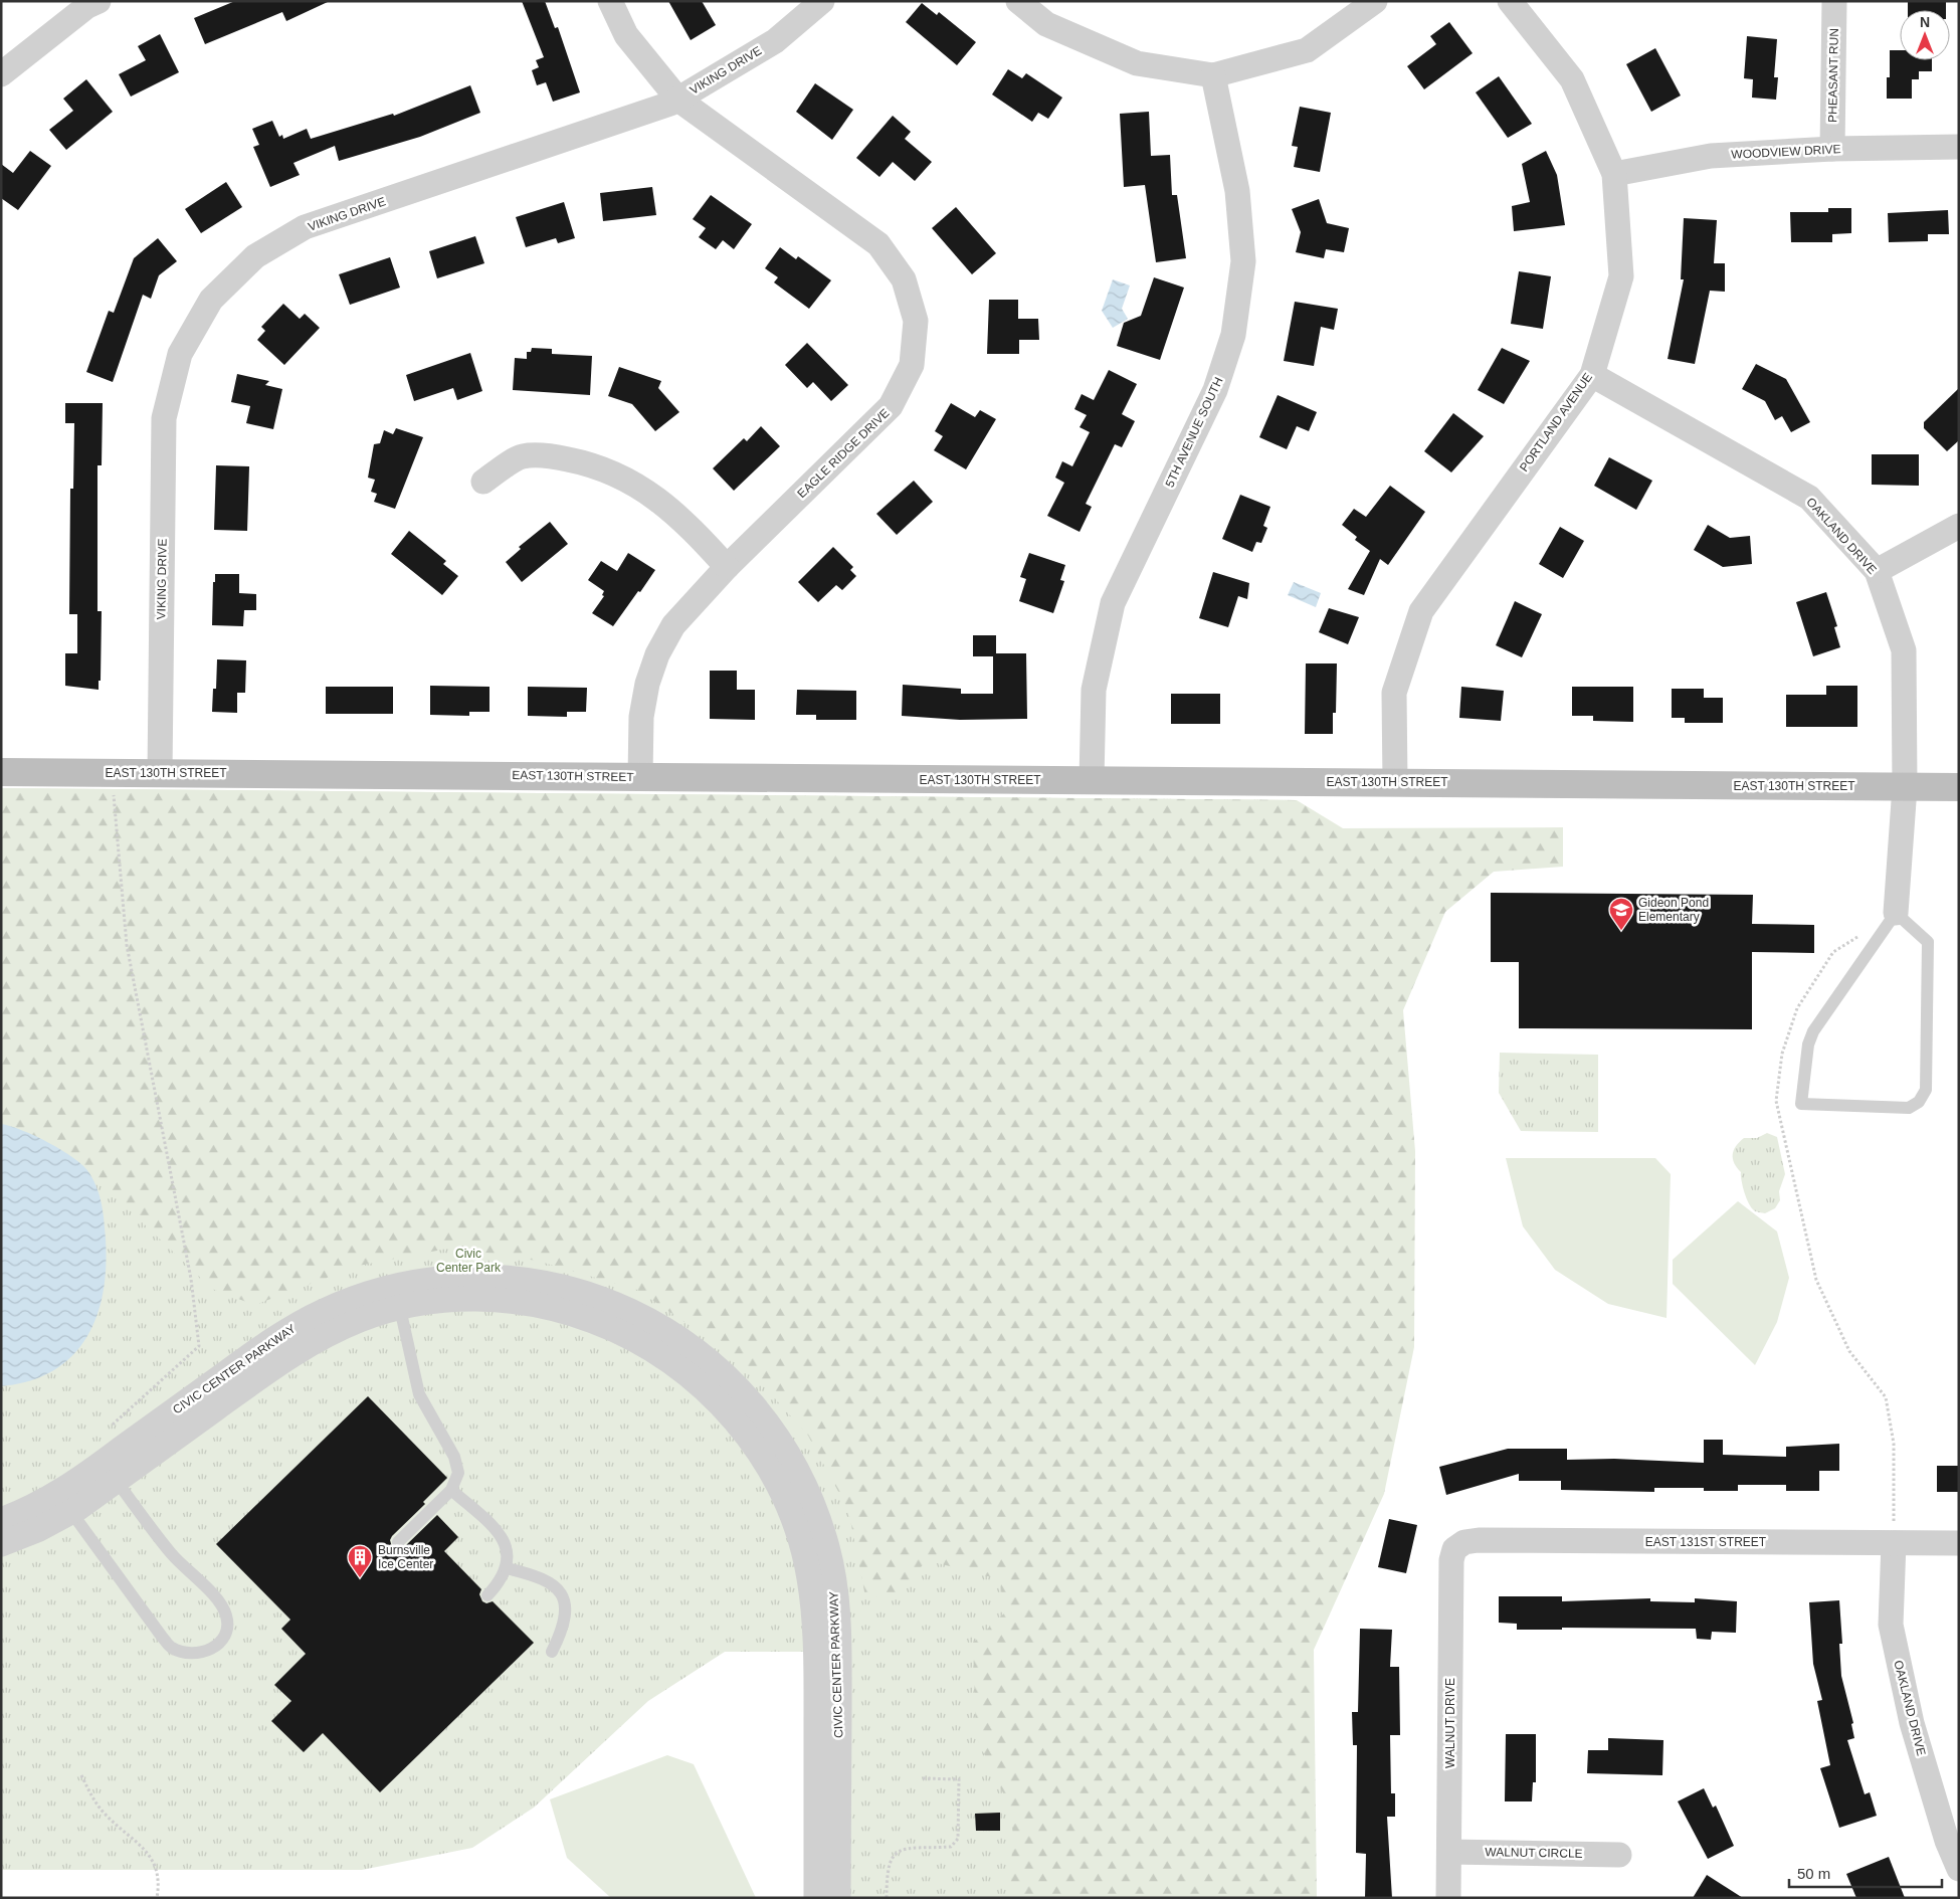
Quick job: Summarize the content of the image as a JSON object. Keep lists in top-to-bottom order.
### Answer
{
  "streets": {
    "street": [
      "VIKING DRIVE",
      "PHEASANT RUN",
      "WOODVIEW DRIVE",
      "PORTLAND AVENUE",
      "5TH AVENUE SOUTH",
      "EAGLE RIDGE DRIVE",
      "OAKLAND DRIVE",
      "EAST 130TH STREET",
      "CIVIC CENTER PARKWAY",
      "EAST 131ST STREET",
      "WALNUT DRIVE",
      "WALNUT CIRCLE"
    ]
  },
  "crossings": [
    ["VIKING DRIVE", "EAGLE RIDGE DRIVE"],
    ["VIKING DRIVE", "EAST 130TH STREET"],
    ["PHEASANT RUN", "WOODVIEW DRIVE"],
    ["WOODVIEW DRIVE", "PORTLAND AVENUE"],
    ["PORTLAND AVENUE", "OAKLAND DRIVE"],
    ["PORTLAND AVENUE", "EAST 130TH STREET"],
    ["5TH AVENUE SOUTH", "EAST 130TH STREET"],
    ["EAGLE RIDGE DRIVE", "EAST 130TH STREET"],
    ["OAKLAND DRIVE", "EAST 130TH STREET"],
    ["OAKLAND DRIVE", "EAST 131ST STREET"],
    ["EAST 131ST STREET", "WALNUT DRIVE"],
    ["WALNUT DRIVE", "WALNUT CIRCLE"]
  ],
  "parks": ["Civic Center Park"],
  "places": {
    "school or university": ["Gideon Pond Elementary"],
    "building": ["Burnsville Ice Center"]
  },
  "scale_bar": "50 m",
  "north": "top"
}
